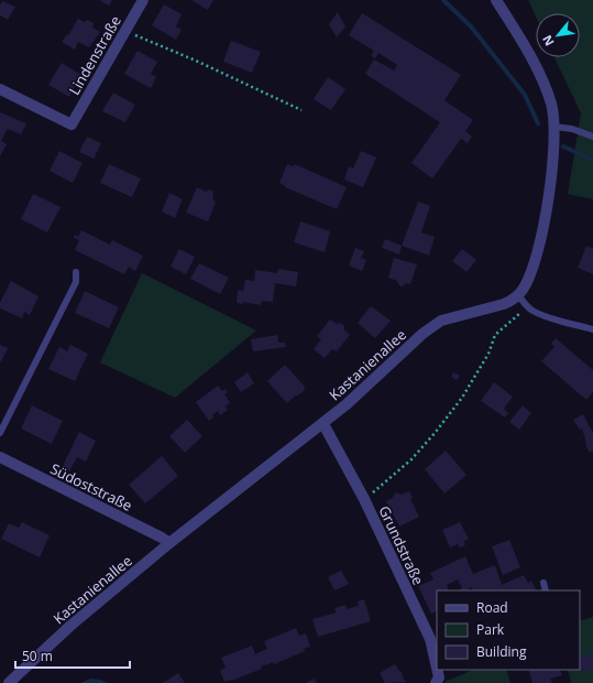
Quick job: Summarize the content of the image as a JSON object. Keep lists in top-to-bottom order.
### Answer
{
  "streets": {
    "street": [
      "Lindenstraße",
      "Kastanienallee",
      "Südoststraße",
      "Grundstraße"
    ]
  },
  "crossings": [
    ["Kastanienallee", "Südoststraße"],
    ["Kastanienallee", "Grundstraße"]
  ],
  "legend": ["Road", "Park", "Building"],
  "scale_bar": "50 m",
  "north": "bottom left"
}
